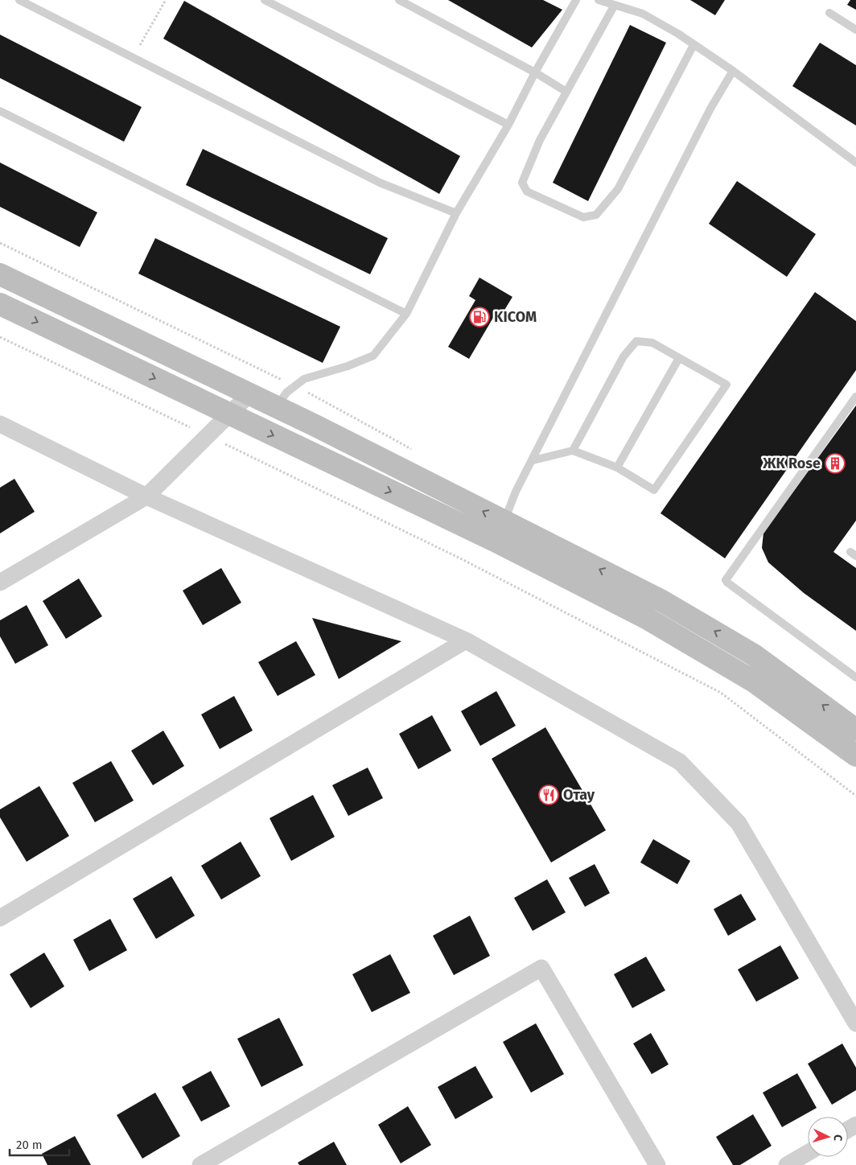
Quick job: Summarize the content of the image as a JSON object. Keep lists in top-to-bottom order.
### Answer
{
  "places": {
    "fuel station": ["KICOM"],
    "building": ["ЖК Rose"],
    "restaurant": ["Отау"]
  },
  "scale_bar": "20 m",
  "north": "right"
}
